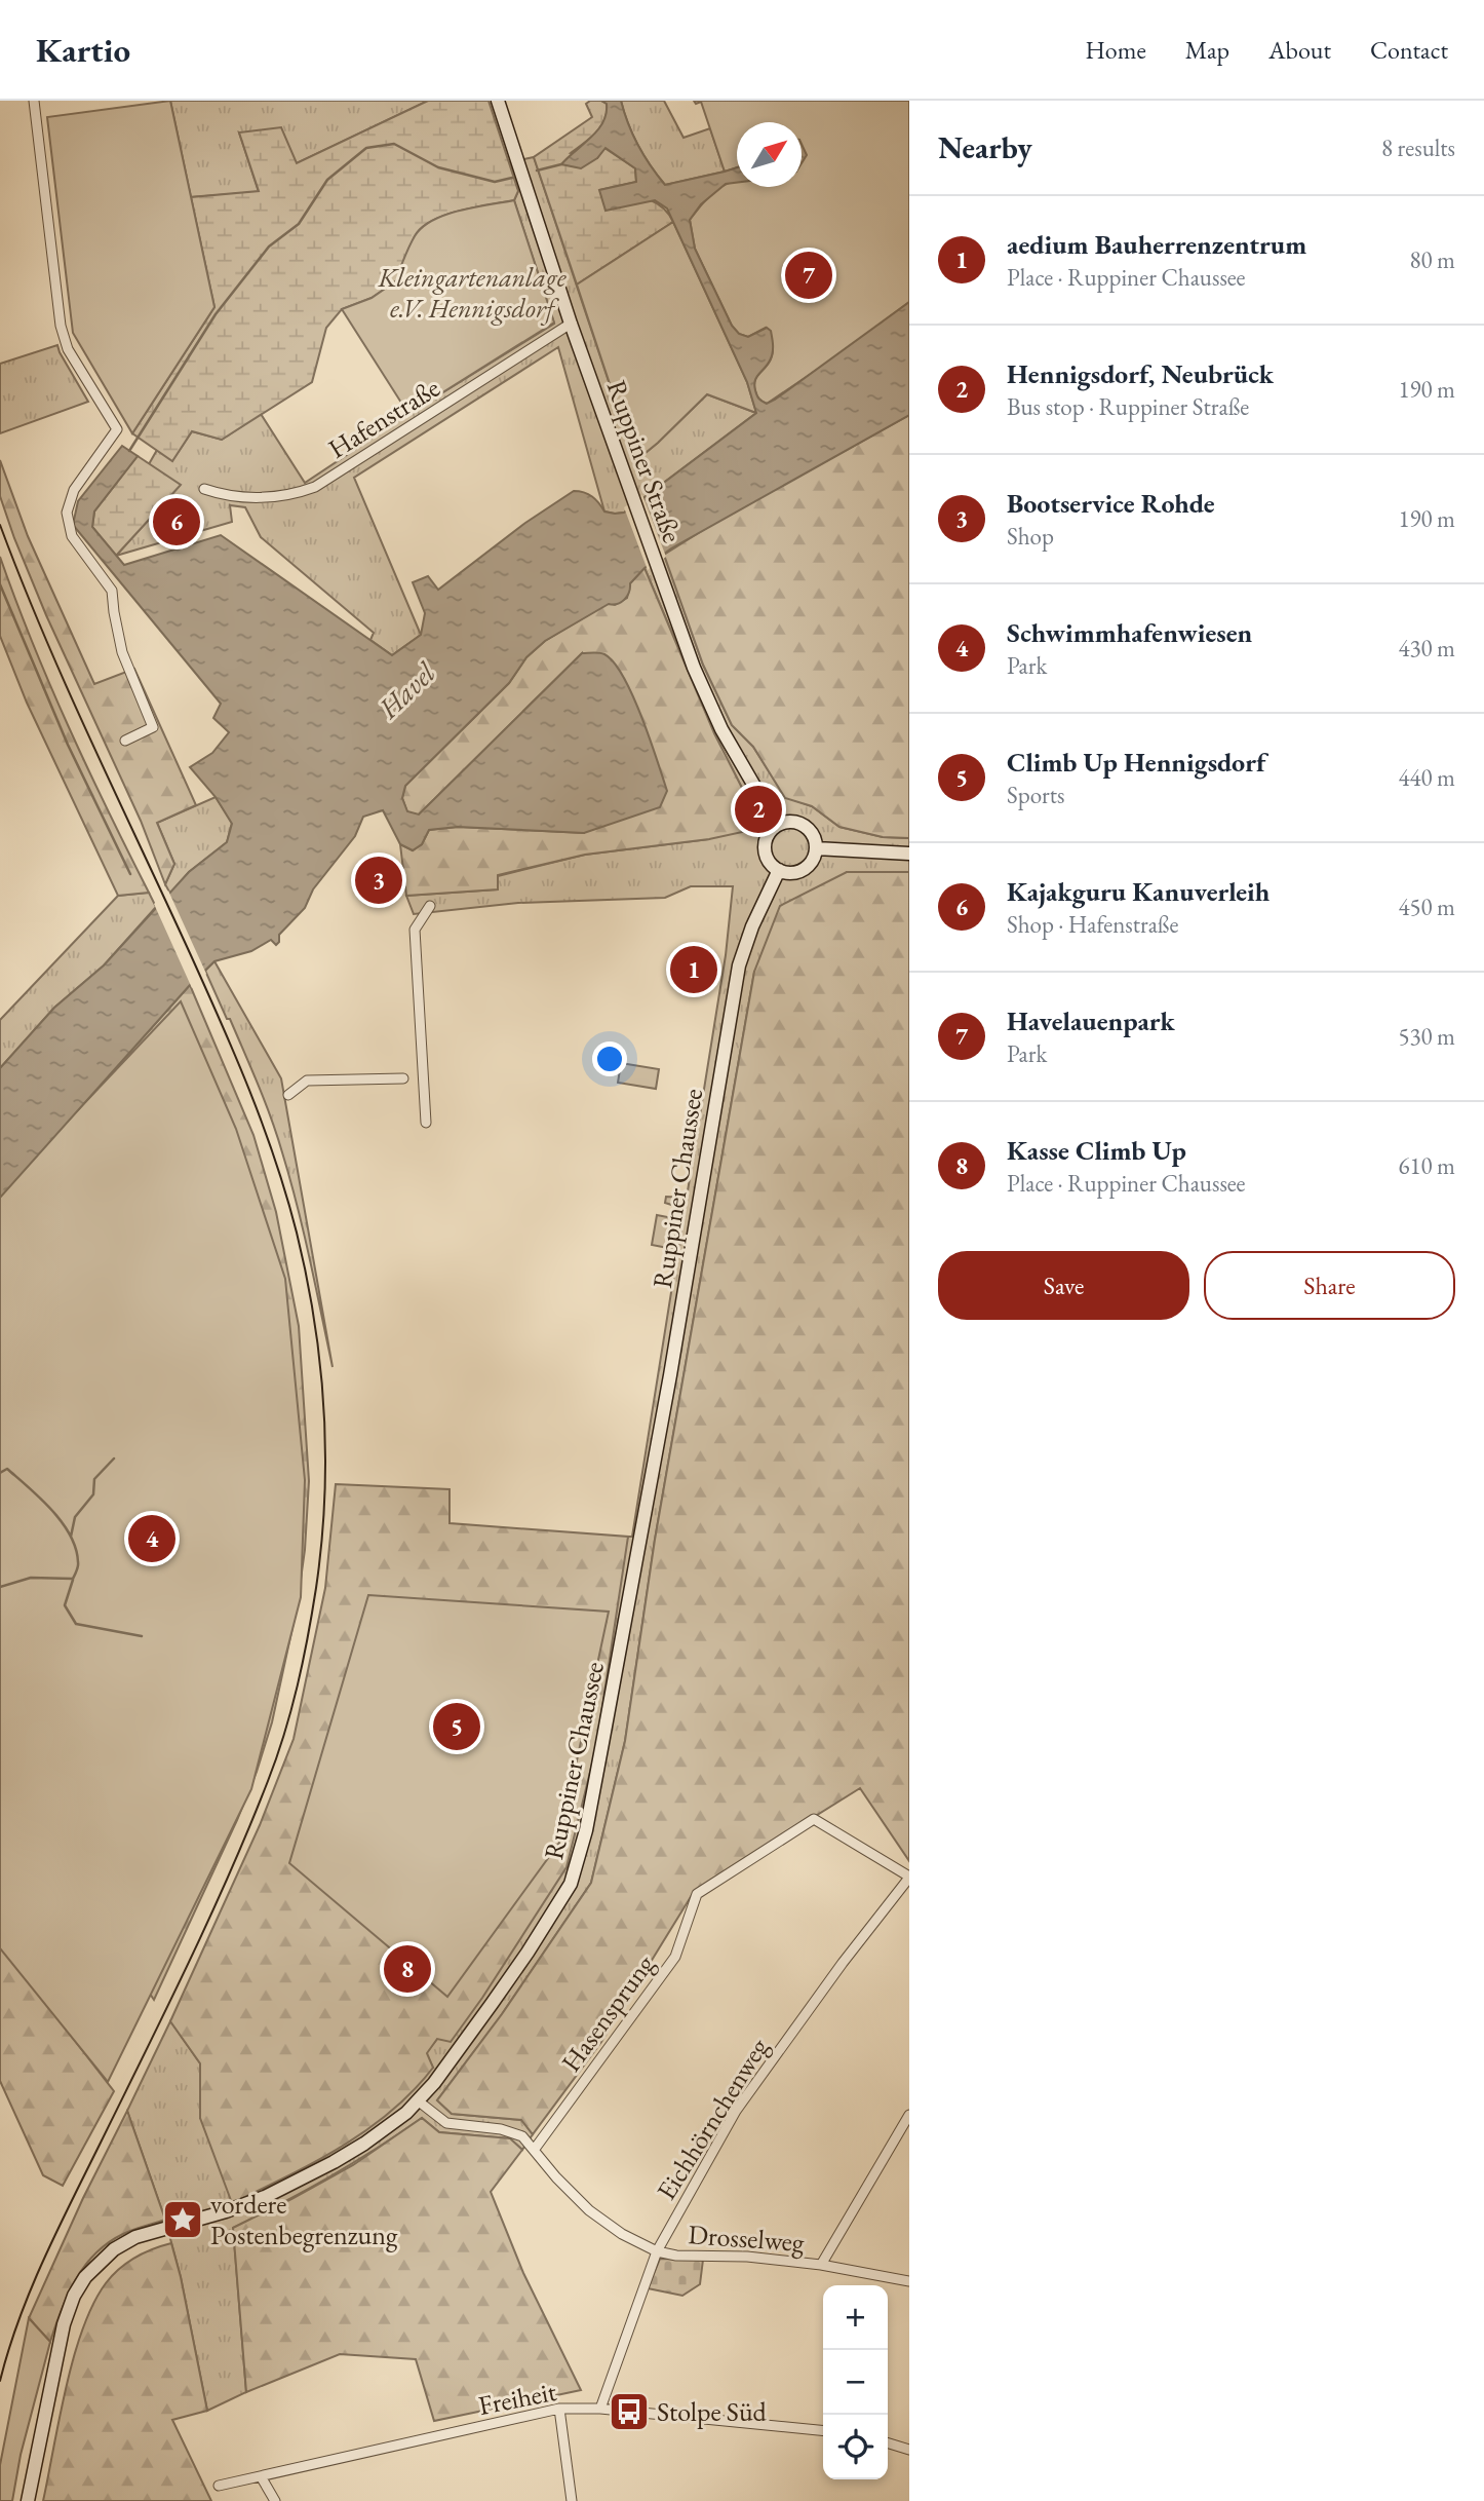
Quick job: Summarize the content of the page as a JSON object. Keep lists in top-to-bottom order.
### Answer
{
  "streets": {
    "main road": ["Ruppiner Straße", "Ruppiner Chaussee"],
    "street": [
      "Hafenstraße",
      "Hasensprung",
      "Eichhörnchenweg",
      "Drosselweg",
      "Freiheit"
    ]
  },
  "crossings": [
    ["Hafenstraße", "Ruppiner Straße"],
    ["Ruppiner Straße", "Ruppiner Chaussee"],
    ["Ruppiner Chaussee", "Drosselweg"],
    ["Hasensprung", "Eichhörnchenweg"],
    ["Hasensprung", "Drosselweg"],
    ["Eichhörnchenweg", "Drosselweg"],
    ["Eichhörnchenweg", "Freiheit"]
  ],
  "water": ["Havel"],
  "parks": ["Kleingartenanlage e.V. Hennigsdorf"],
  "places": {
    "place": ["vordere Postenbegrenzung"],
    "bus stop": ["Stolpe Süd"]
  },
  "north": "top right",
  "page": {
    "header": "Kartio",
    "nav": [
      "Home",
      "Map",
      "About",
      "Contact"
    ],
    "heading": ["Nearby", "8 results"],
    "list": [
      {
        "mark": "1",
        "name": "aedium Bauherrenzentrum",
        "note": "Place · Ruppiner Chaussee",
        "value": "80 m"
      },
      {
        "mark": "2",
        "name": "Hennigsdorf, Neubrück",
        "note": "Bus stop · Ruppiner Straße",
        "value": "190 m"
      },
      {
        "mark": "3",
        "name": "Bootservice Rohde",
        "note": "Shop",
        "value": "190 m"
      },
      {
        "mark": "4",
        "name": "Schwimmhafenwiesen",
        "note": "Park",
        "value": "430 m"
      },
      {
        "mark": "5",
        "name": "Climb Up Hennigsdorf",
        "note": "Sports",
        "value": "440 m"
      },
      {
        "mark": "6",
        "name": "Kajakguru Kanuverleih",
        "note": "Shop · Hafenstraße",
        "value": "450 m"
      },
      {
        "mark": "7",
        "name": "Havelauenpark",
        "note": "Park",
        "value": "530 m"
      },
      {
        "mark": "8",
        "name": "Kasse Climb Up",
        "note": "Place · Ruppiner Chaussee",
        "value": "610 m"
      }
    ],
    "pins": [
      "7",
      "6",
      "2",
      "3",
      "1",
      "4",
      "5",
      "8"
    ],
    "buttons": ["Save", "Share"],
    "map_buttons": ["+", "−"]
  }
}
